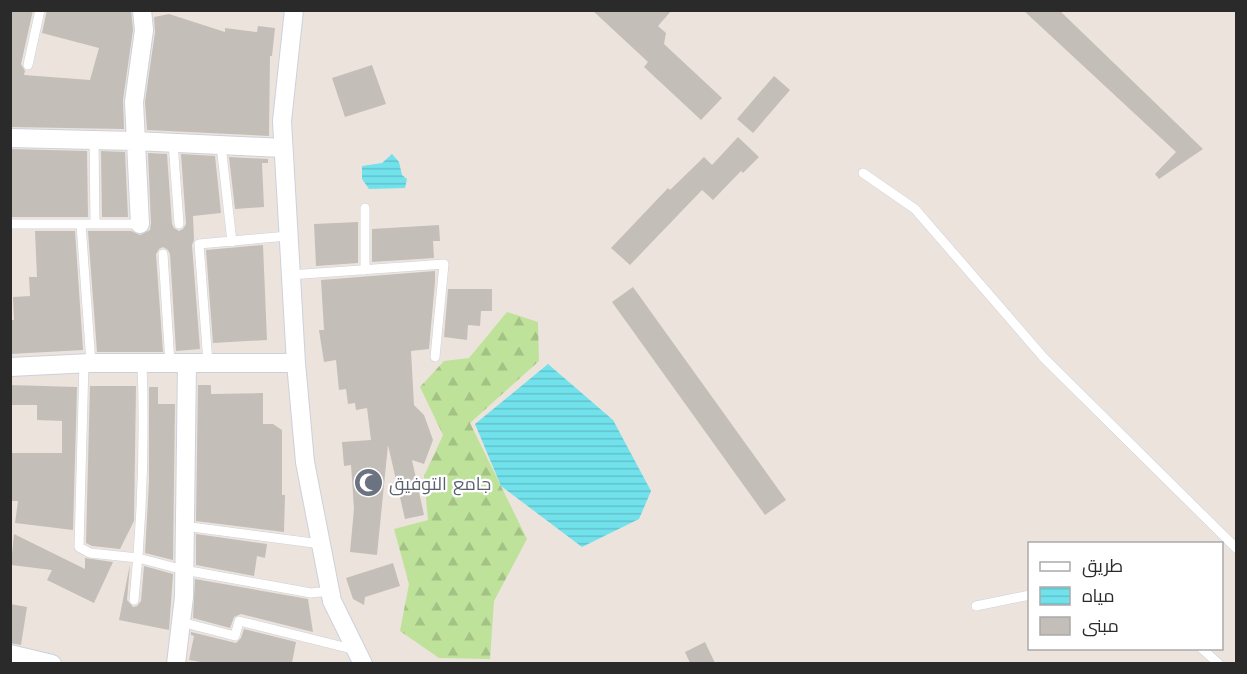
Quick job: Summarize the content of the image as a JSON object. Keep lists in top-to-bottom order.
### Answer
{
  "places": {
    "mosque": ["جامع التوفيق"]
  },
  "legend": ["طريق", "مياه", "مبنى"]
}
